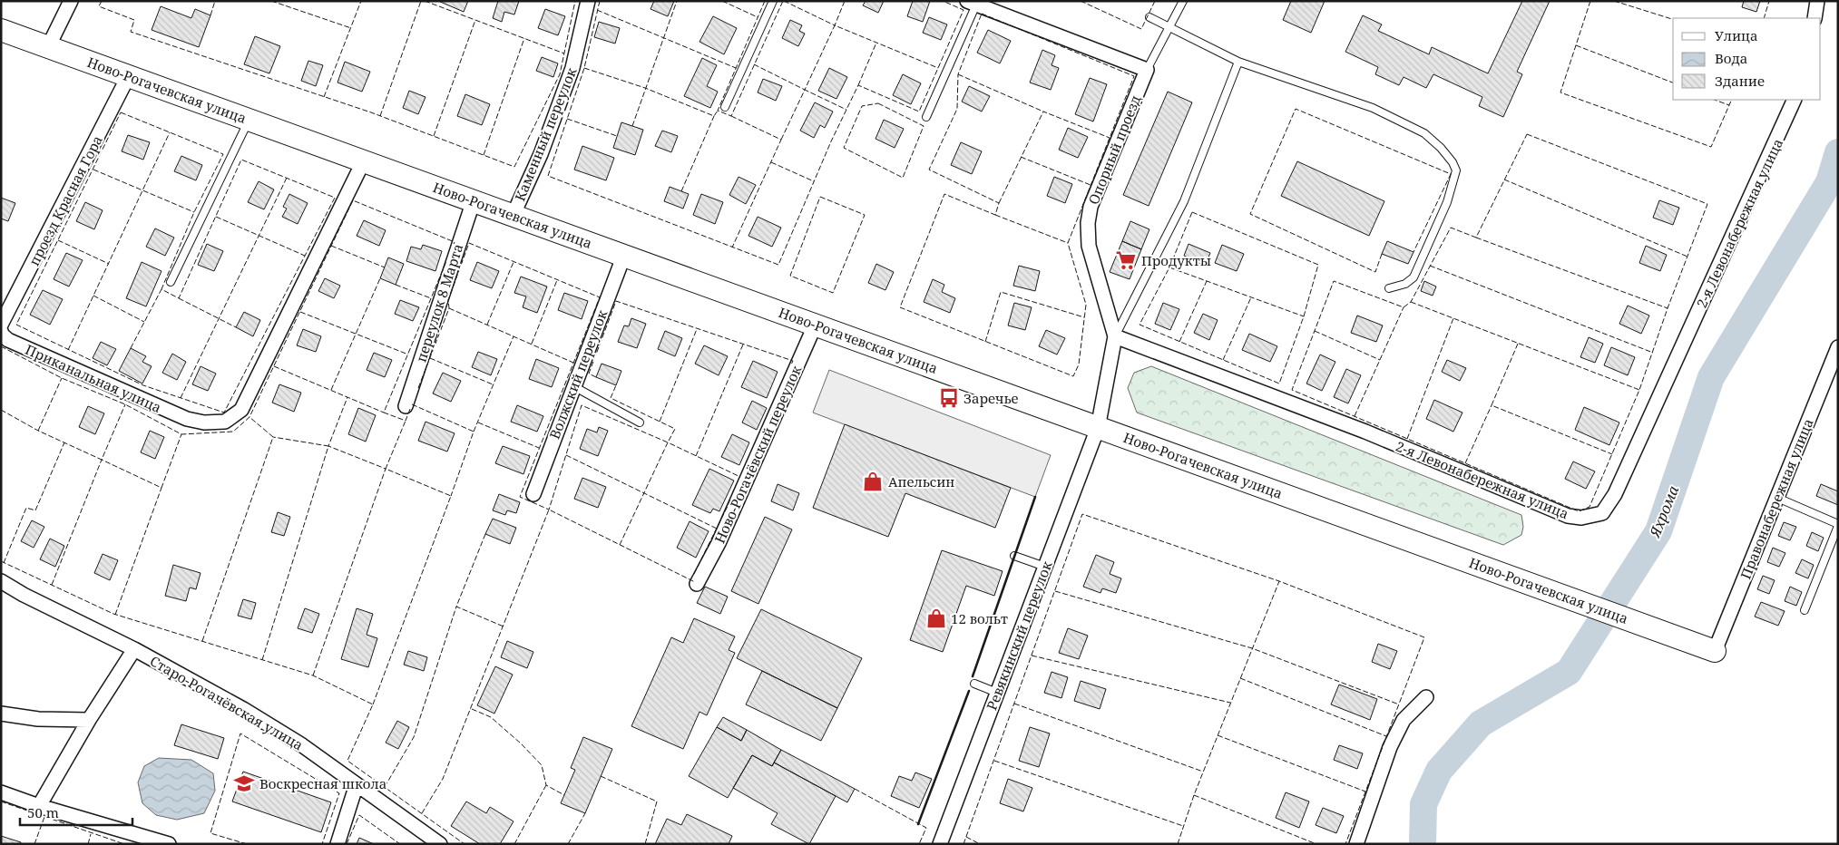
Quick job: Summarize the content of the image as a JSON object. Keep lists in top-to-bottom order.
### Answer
{
  "streets": {
    "main road": ["Ново-Рогачевская улица"],
    "street": [
      "Каменный переулок",
      "Опорный проезд",
      "проезд Красная Гора",
      "2-я Левонабережная улица",
      "переулок 8 Марта",
      "Волжский переулок",
      "Приканальная улица",
      "Ново-Рогачёвский переулок",
      "Правонабережная улица",
      "Ревякинский переулок",
      "Старо-Рогачёвская улица"
    ]
  },
  "crossings": [
    ["Ново-Рогачевская улица", "Каменный переулок"],
    ["Ново-Рогачевская улица", "проезд Красная Гора"],
    ["Ново-Рогачевская улица", "переулок 8 Марта"],
    ["Ново-Рогачевская улица", "Волжский переулок"],
    ["Ново-Рогачевская улица", "Приканальная улица"],
    ["Ново-Рогачевская улица", "Ново-Рогачёвский переулок"],
    ["Ново-Рогачевская улица", "Правонабережная улица"],
    ["Ново-Рогачевская улица", "Ревякинский переулок"],
    ["Опорный проезд", "2-я Левонабережная улица"],
    ["Опорный проезд", "Ревякинский переулок"],
    ["проезд Красная Гора", "Приканальная улица"],
    ["2-я Левонабережная улица", "Ревякинский переулок"]
  ],
  "water": ["Яхрома"],
  "places": {
    "supermarket": ["Продукты"],
    "bus stop": ["Заречье"],
    "shop": ["Апельсин", "12 вольт"],
    "school or university": ["Воскресная школа"]
  },
  "legend": ["Улица", "Вода", "Здание"],
  "scale_bar": "50 m"
}
